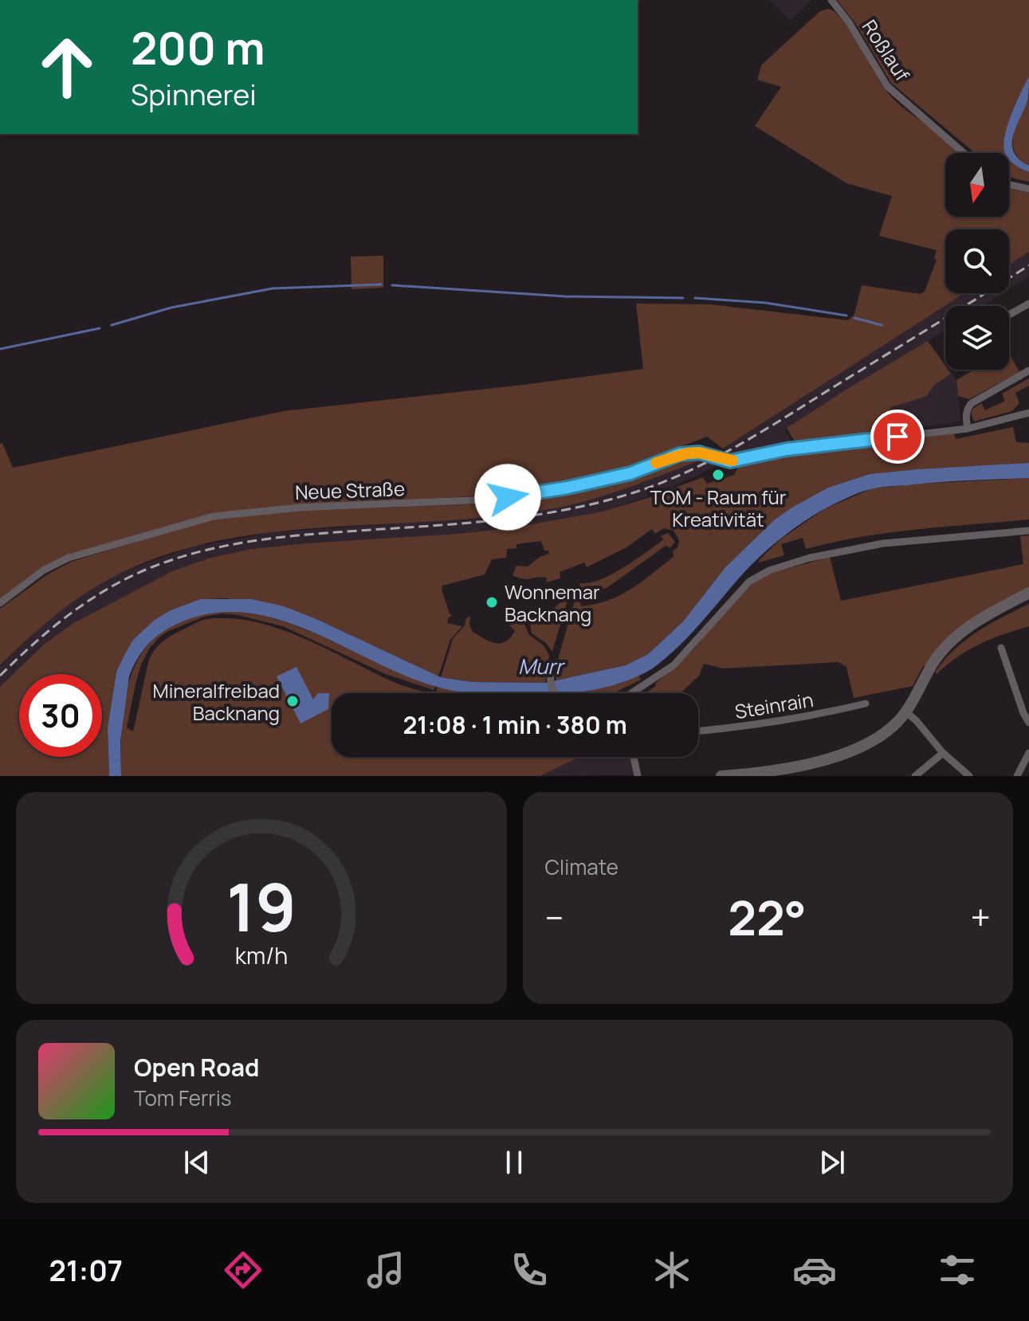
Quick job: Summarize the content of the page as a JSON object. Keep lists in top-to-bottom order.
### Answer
{
  "streets": {
    "street": ["Roßlauf", "Neue Straße", "Steinrain"]
  },
  "water": ["Murr"],
  "places": ["TOM - Raum für Kreativität", "Wonnemar Backnang", "Mineralfreibad Backnang"],
  "north": "bottom",
  "page": {
    "turn": ["200 m", "Spinnerei"],
    "limit": "30",
    "trip": "21:08 · 1 min · 380 m",
    "tile": "Climate",
    "heat": ["−", "22°", "+"],
    "song": ["Open Road", "Tom Ferris"],
    "tabs": "21:07",
    "gauge": ["19", "km/h"]
  }
}
